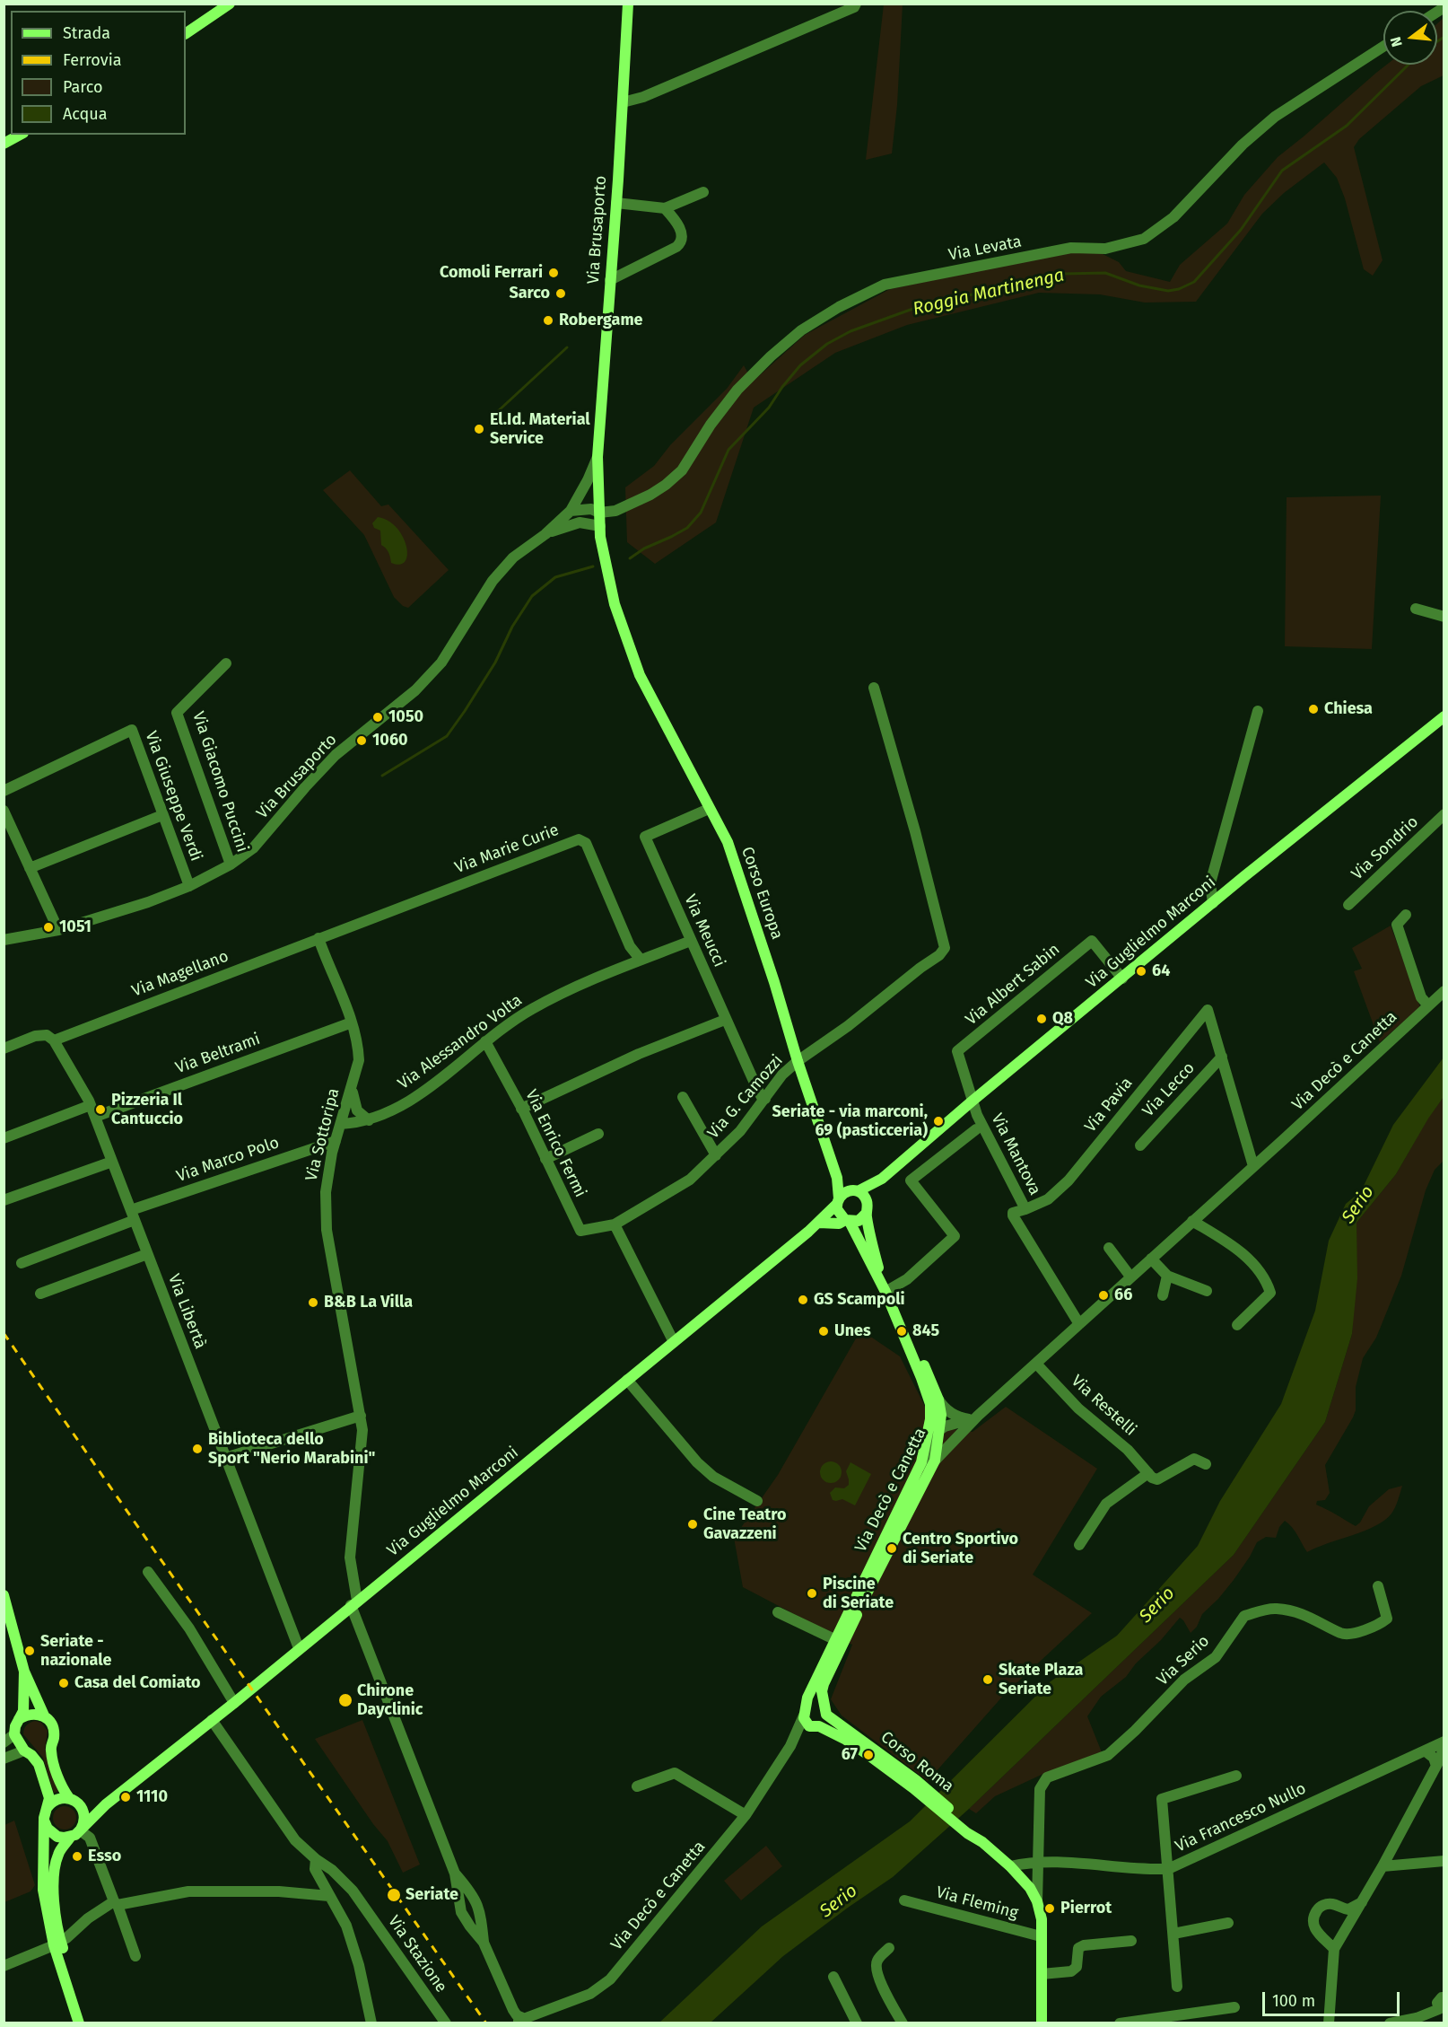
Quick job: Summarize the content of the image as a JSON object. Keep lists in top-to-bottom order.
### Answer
{
  "streets": {
    "street": [
      "Via Brusaporto",
      "Via Levata",
      "Via Giacomo Puccini",
      "Via Giuseppe Verdi",
      "Via Sondrio",
      "Via Marie Curie",
      "Corso Europa",
      "Via Meucci",
      "Via Guglielmo Marconi",
      "Via Magellano",
      "Via Albert Sabin",
      "Via Alessandro Volta",
      "Via Beltrami",
      "Via Decò e Canetta",
      "Via Lecco",
      "Via G. Camozzi",
      "Via Pavia",
      "Via Sottoripa",
      "Via Enrico Fermi",
      "Via Mantova",
      "Via Marco Polo",
      "Via Libertà",
      "Via Restelli",
      "Via Serio",
      "Corso Roma",
      "Via Francesco Nullo",
      "Via Fleming",
      "Via Stazione"
    ]
  },
  "crossings": [
    ["Via Brusaporto", "Via Levata"],
    ["Via Brusaporto", "Via Giacomo Puccini"],
    ["Via Brusaporto", "Via Giuseppe Verdi"],
    ["Via Brusaporto", "Corso Europa"],
    ["Via Marie Curie", "Via Magellano"],
    ["Via Marie Curie", "Via Alessandro Volta"],
    ["Via Marie Curie", "Via Sottoripa"],
    ["Corso Europa", "Via Meucci"],
    ["Corso Europa", "Via Guglielmo Marconi"],
    ["Corso Europa", "Via Decò e Canetta"],
    ["Corso Europa", "Via G. Camozzi"],
    ["Via Meucci", "Via Alessandro Volta"],
    ["Via Meucci", "Via G. Camozzi"],
    ["Via Guglielmo Marconi", "Via Albert Sabin"],
    ["Via Guglielmo Marconi", "Via Sottoripa"],
    ["Via Guglielmo Marconi", "Via Mantova"],
    ["Via Guglielmo Marconi", "Via Libertà"],
    ["Via Guglielmo Marconi", "Via Stazione"],
    ["Via Magellano", "Via Sottoripa"],
    ["Via Magellano", "Via Libertà"],
    ["Via Albert Sabin", "Via Mantova"],
    ["Via Alessandro Volta", "Via Sottoripa"],
    ["Via Alessandro Volta", "Via Enrico Fermi"],
    ["Via Beltrami", "Via Sottoripa"],
    ["Via Beltrami", "Via Libertà"],
    ["Via Decò e Canetta", "Via Mantova"],
    ["Via Decò e Canetta", "Via Restelli"],
    ["Via Decò e Canetta", "Corso Roma"],
    ["Via Lecco", "Via Pavia"],
    ["Via G. Camozzi", "Via Enrico Fermi"],
    ["Via Pavia", "Via Mantova"],
    ["Via Sottoripa", "Via Marco Polo"],
    ["Via Marco Polo", "Via Libertà"],
    ["Via Serio", "Via Francesco Nullo"],
    ["Corso Roma", "Via Francesco Nullo"],
    ["Corso Roma", "Via Fleming"]
  ],
  "water": ["Roggia Martinenga", "Serio"],
  "places": [
    "Comoli Ferrari",
    "Sarco",
    "Robergame",
    "El.Id. Material Service",
    "Chiesa",
    "1050",
    "1060",
    "1051",
    "64",
    "Q8",
    "Pizzeria Il Cantuccio",
    "Seriate - via marconi, 69 (pasticceria)",
    "66",
    "GS Scampoli",
    "B&B La Villa",
    "Unes",
    "845",
    "Biblioteca dello Sport \"Nerio Marabini\"",
    "Cine Teatro Gavazzeni",
    "Centro Sportivo di Seriate",
    "Piscine di Seriate",
    "Seriate - nazionale",
    "Skate Plaza Seriate",
    "Casa del Comiato",
    "Chirone Dayclinic",
    "67",
    "1110",
    "Esso",
    "Seriate",
    "Pierrot"
  ],
  "legend": [
    "Strada",
    "Ferrovia",
    "Parco",
    "Acqua"
  ],
  "scale_bar": "100 m",
  "north": "left"
}
